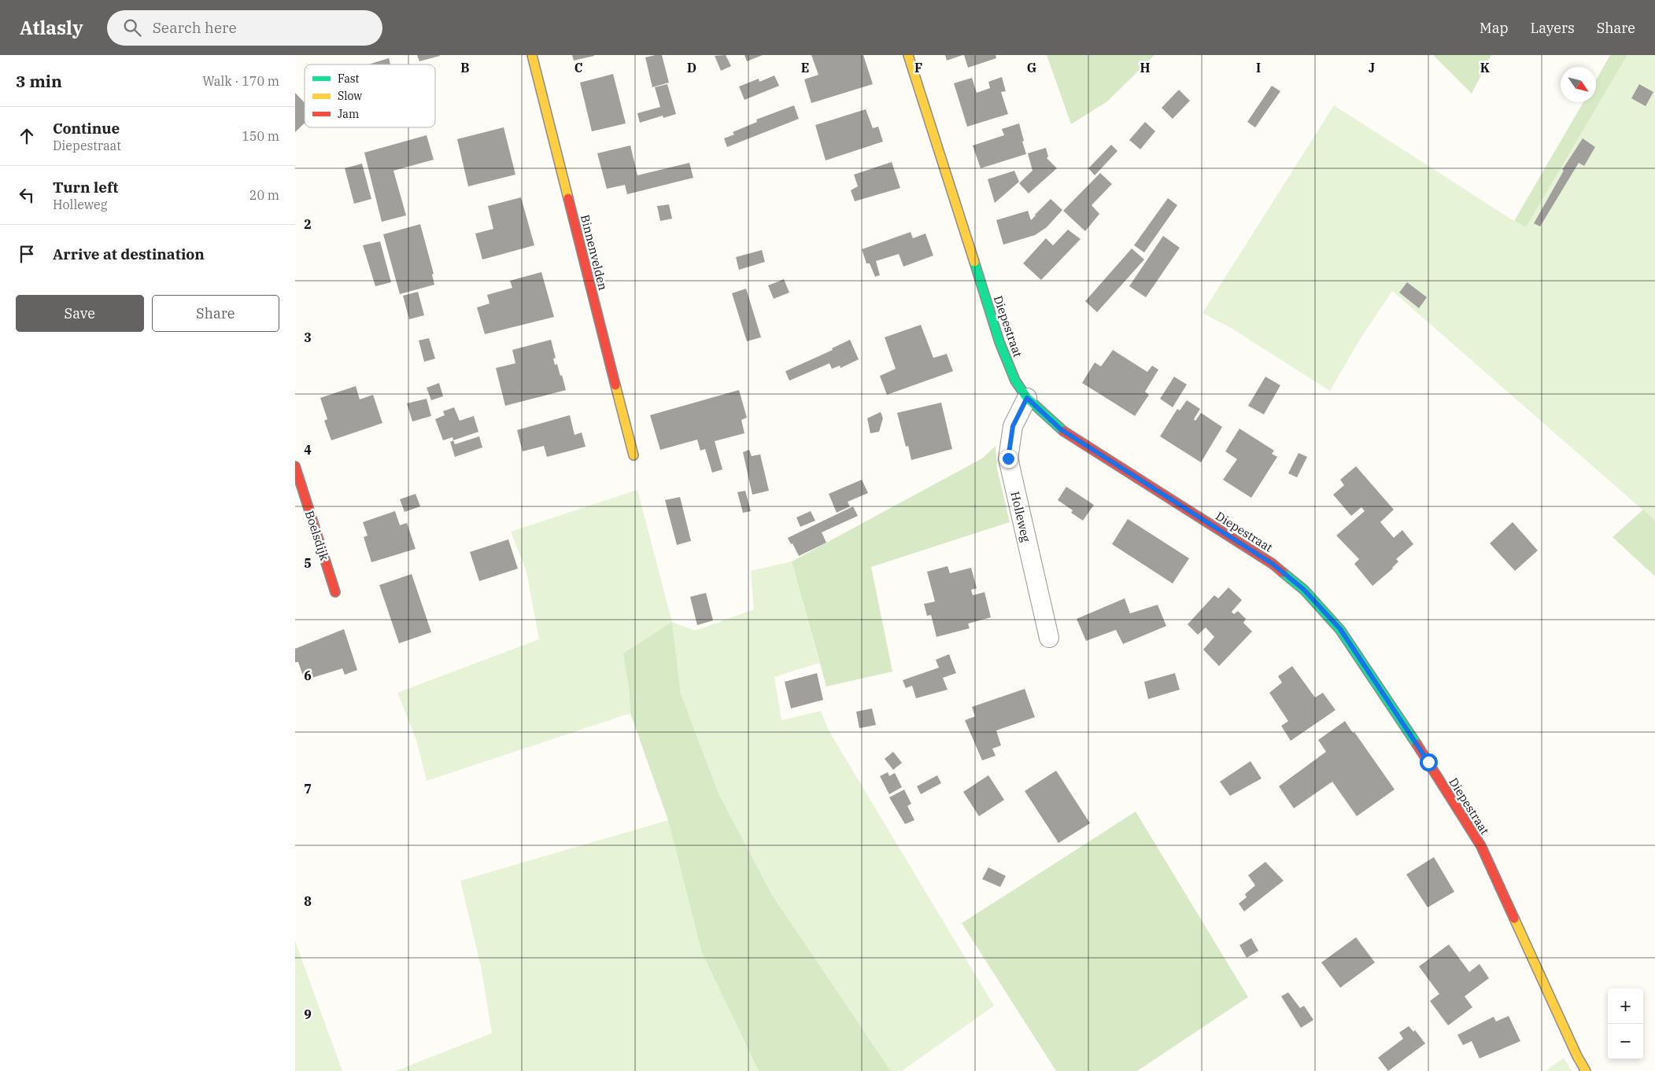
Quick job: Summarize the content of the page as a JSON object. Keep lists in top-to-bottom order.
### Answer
{
  "streets": {
    "street": [
      "Binnenvelden",
      "Diepestraat",
      "Holleweg",
      "Boelsdijk"
    ]
  },
  "crossings": [
    ["Diepestraat", "Holleweg"]
  ],
  "legend": ["Fast", "Slow", "Jam"],
  "north": "bottom right",
  "page": {
    "header": "Atlasly",
    "search": "Search here",
    "nav": ["Map", "Layers", "Share"],
    "heading": ["3 min", "Walk · 170 m"],
    "list": [
      ["Continue", "Diepestraat", "150 m"],
      ["Turn left", "Holleweg", "20 m"],
      "Arrive at destination"
    ],
    "buttons": ["Save", "Share"],
    "map_buttons": ["+", "−"]
  },
  "grid": {
    "columns": [
      "B",
      "C",
      "D",
      "E",
      "F",
      "G",
      "H",
      "I",
      "J",
      "K"
    ],
    "rows": [
      "2",
      "3",
      "4",
      "5",
      "6",
      "7",
      "8",
      "9"
    ]
  }
}
